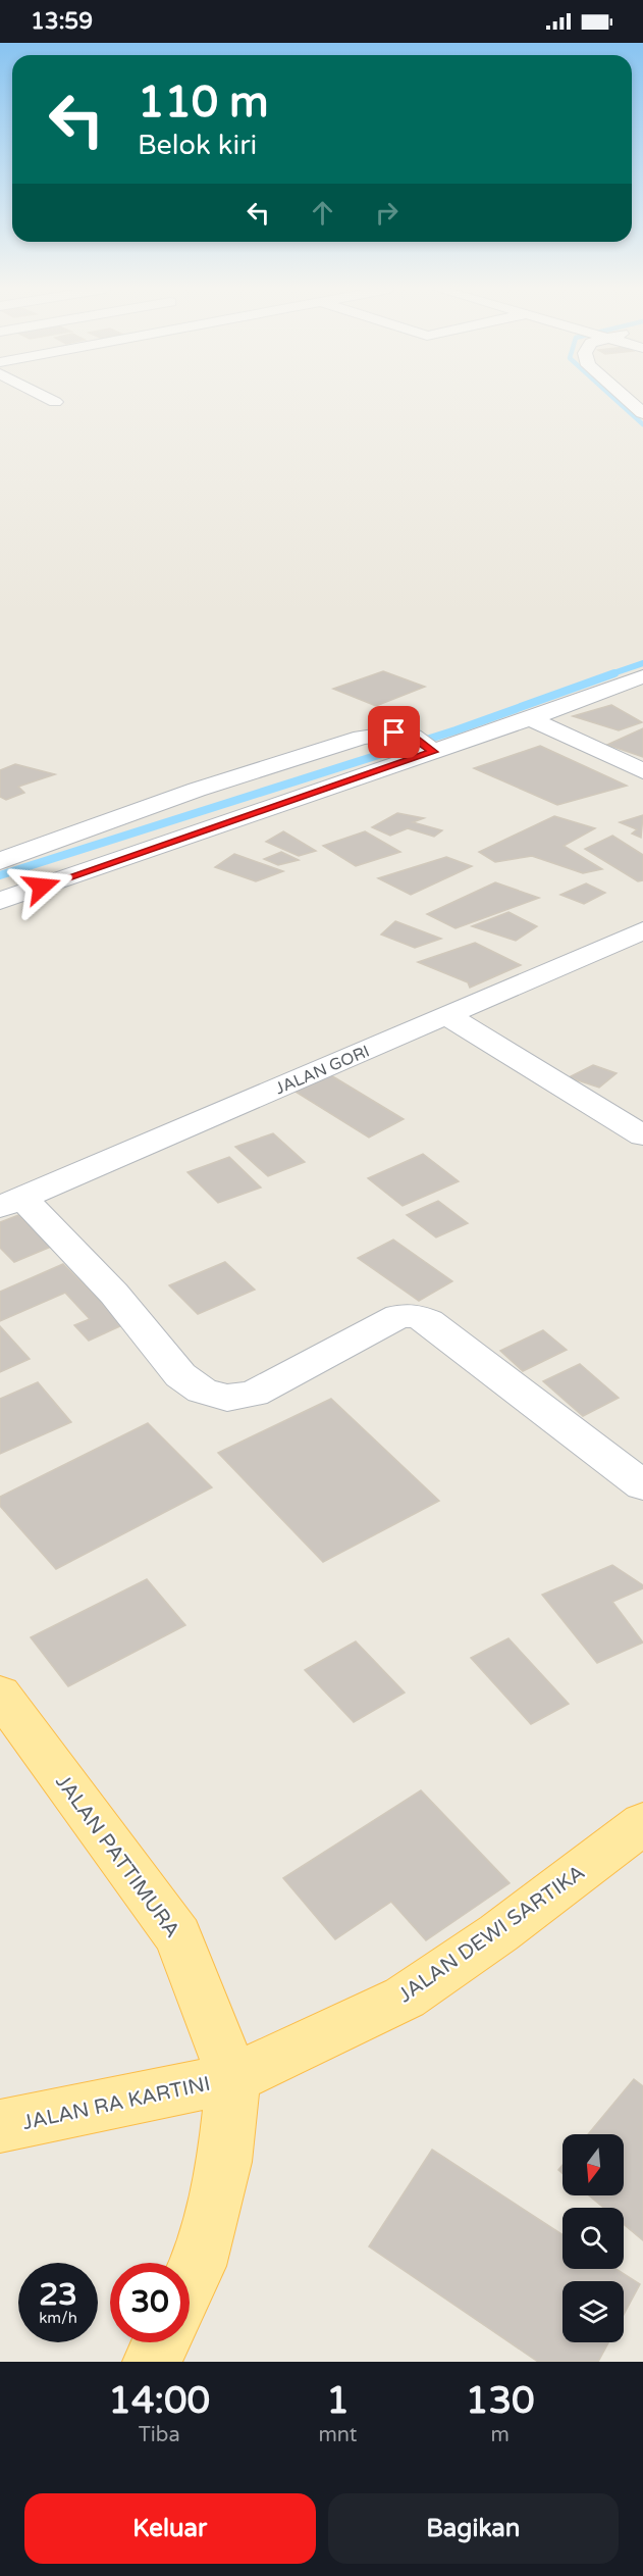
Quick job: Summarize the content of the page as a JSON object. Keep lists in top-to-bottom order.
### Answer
{
  "streets": {
    "main road": ["JALAN PATTIMURA", "JALAN DEWI SARTIKA", "JALAN RA KARTINI"],
    "street": ["JALAN GORI"]
  },
  "crossings": [
    ["JALAN PATTIMURA", "JALAN DEWI SARTIKA"],
    ["JALAN PATTIMURA", "JALAN RA KARTINI"],
    ["JALAN DEWI SARTIKA", "JALAN RA KARTINI"]
  ],
  "north": "bottom",
  "page": {
    "status": "13:59",
    "turn": ["110 m", "Belok kiri"],
    "speed": "23 km/h",
    "limit": "30",
    "eta": [
      "14:00",
      "Tiba",
      "1",
      "mnt",
      "130",
      "m"
    ],
    "buttons": ["Keluar", "Bagikan"]
  }
}
